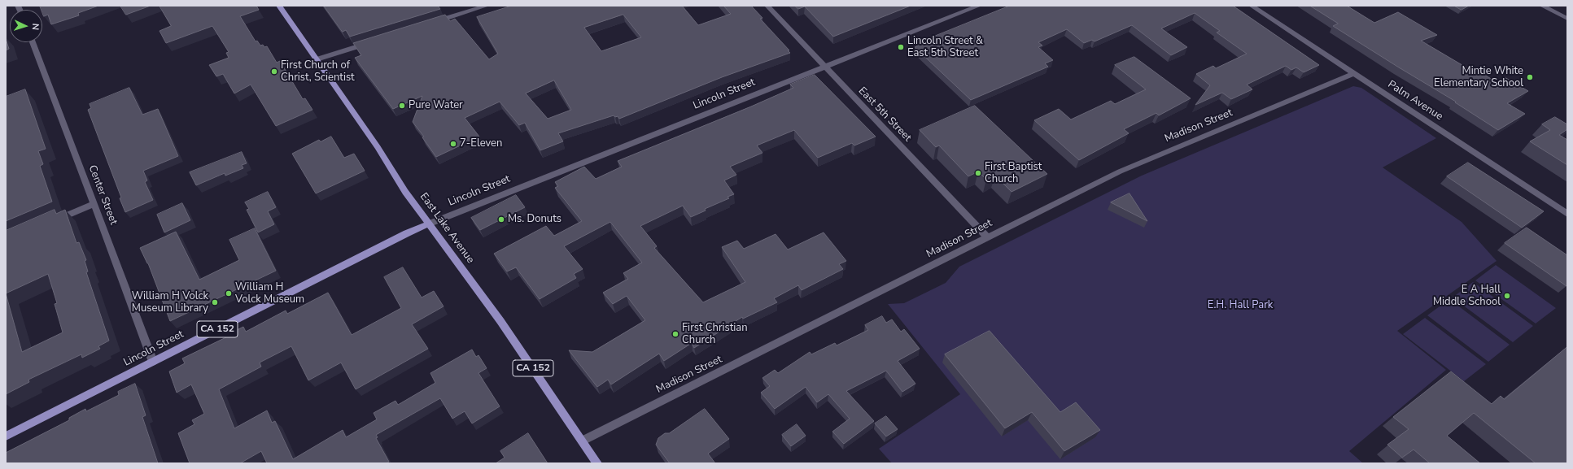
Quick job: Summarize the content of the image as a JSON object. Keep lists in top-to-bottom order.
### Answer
{
  "streets": {
    "main road": ["Lincoln Street", "East Lake Avenue", "CA 152"],
    "street": [
      "Palm Avenue",
      "East 5th Street",
      "Madison Street",
      "Center Street"
    ]
  },
  "crossings": [
    ["Lincoln Street", "East 5th Street"],
    ["Lincoln Street", "Center Street"],
    ["Lincoln Street", "East Lake Avenue"],
    ["Palm Avenue", "Madison Street"],
    ["East 5th Street", "Madison Street"],
    ["Madison Street", "East Lake Avenue"]
  ],
  "parks": ["E.H. Hall Park"],
  "places": [
    "Lincoln Street & East 5th Street",
    "First Church of Christ, Scientist",
    "Mintie White Elementary School",
    "Pure Water",
    "7-Eleven",
    "First Baptist Church",
    "Ms. Donuts",
    "William H Volck Museum",
    "E A Hall Middle School",
    "William H Volck Museum Library",
    "First Christian Church"
  ],
  "north": "right"
}
